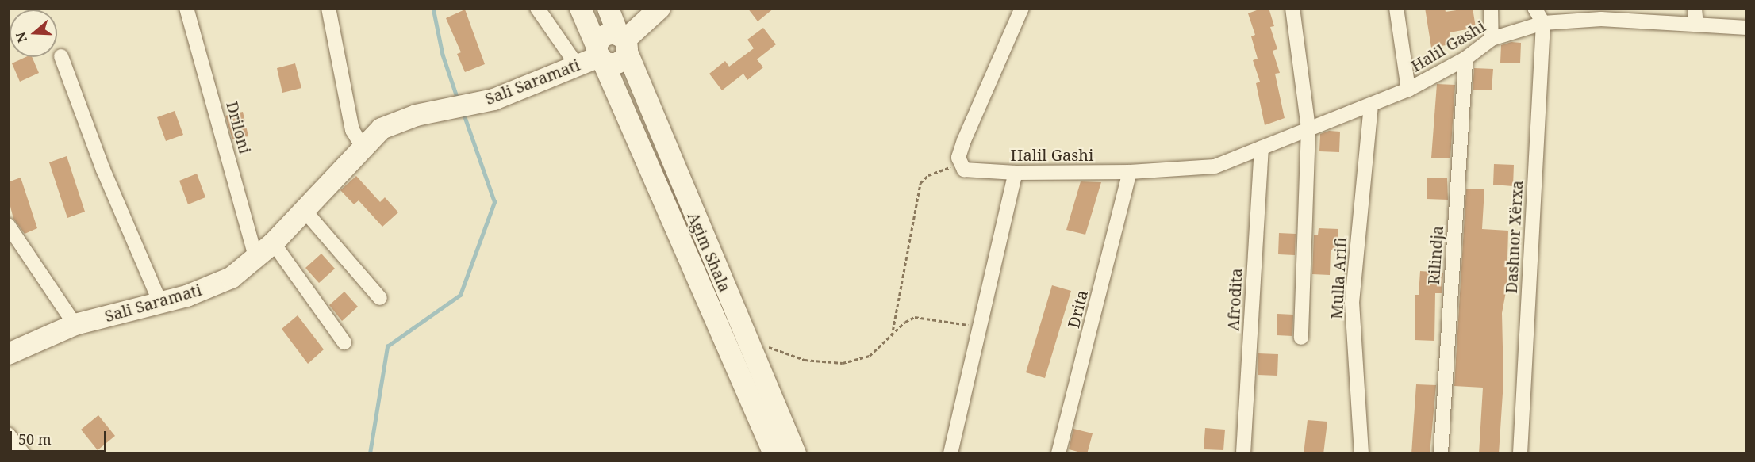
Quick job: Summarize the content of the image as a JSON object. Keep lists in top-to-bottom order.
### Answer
{
  "streets": {
    "main road": ["Sali Saramati", "Agim Shala"],
    "street": [
      "Halil Gashi",
      "Driloni",
      "Dashnor Xërxa",
      "Rilindja",
      "Mulla Arifi",
      "Afrodita",
      "Drita"
    ]
  },
  "crossings": [
    ["Halil Gashi", "Dashnor Xërxa"],
    ["Halil Gashi", "Rilindja"],
    ["Halil Gashi", "Mulla Arifi"],
    ["Halil Gashi", "Afrodita"],
    ["Halil Gashi", "Drita"],
    ["Sali Saramati", "Driloni"],
    ["Sali Saramati", "Agim Shala"]
  ],
  "scale_bar": "50 m",
  "north": "left"
}
